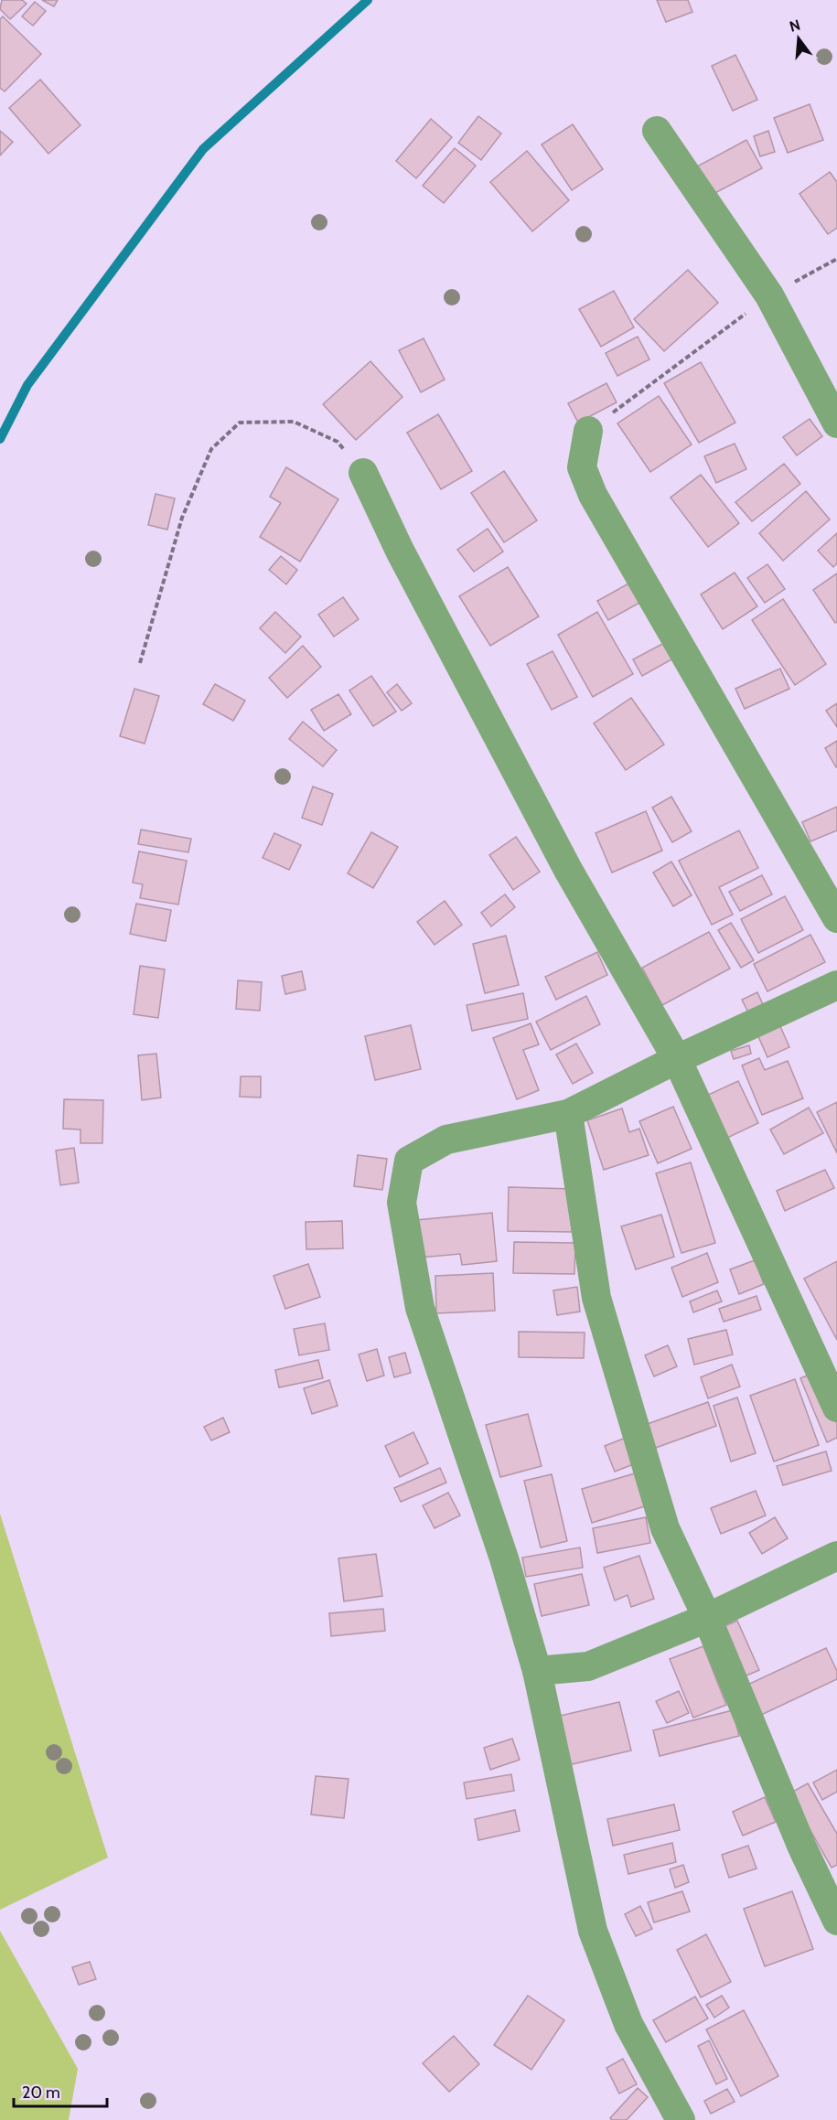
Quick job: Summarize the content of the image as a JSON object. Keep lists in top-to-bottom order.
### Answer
{
  "scale_bar": "20 m",
  "north": "top"
}
